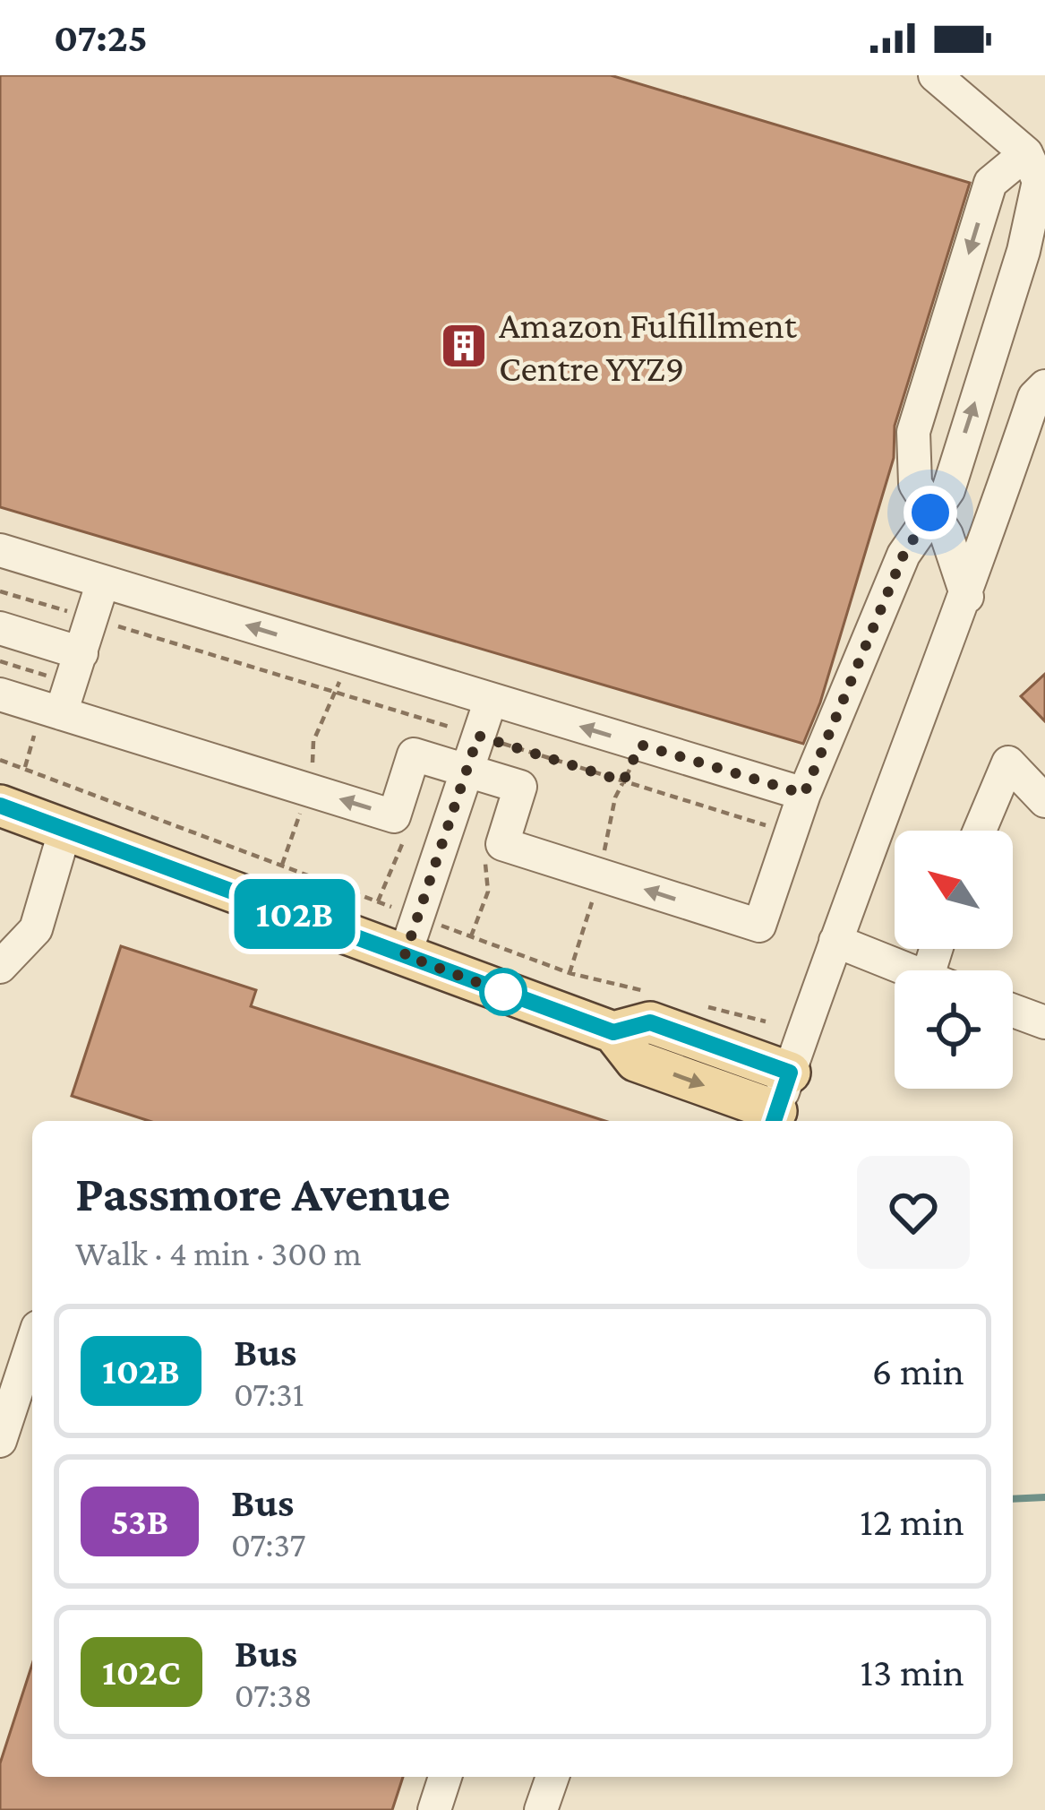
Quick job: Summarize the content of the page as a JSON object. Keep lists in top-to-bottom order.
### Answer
{
  "places": {
    "building": ["Amazon Fulfillment Centre YYZ9"]
  },
  "lines": ["bus line 102B"],
  "north": "top left",
  "page": {
    "status": "07:25",
    "on_map": "102B",
    "heading": ["Passmore Avenue", "Walk · 4 min · 300 m"],
    "list": [
      {
        "mark": "102B",
        "name": "Bus",
        "note": "07:31",
        "value": "6 min"
      },
      {
        "mark": "53B",
        "name": "Bus",
        "note": "07:37",
        "value": "12 min"
      },
      {
        "mark": "102C",
        "name": "Bus",
        "note": "07:38",
        "value": "13 min"
      }
    ]
  }
}
